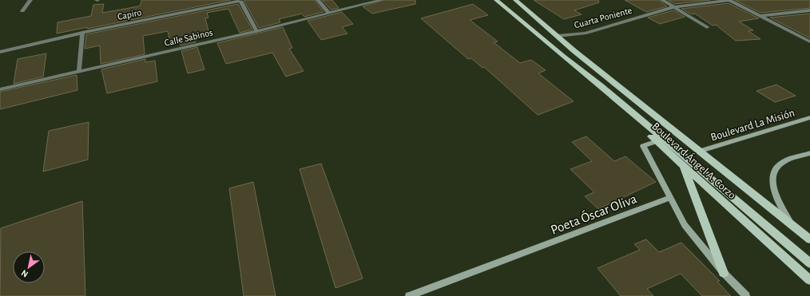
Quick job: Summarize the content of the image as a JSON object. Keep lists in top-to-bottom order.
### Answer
{
  "streets": {
    "main road": ["Boulevard Ángel A. Corzo"],
    "street": [
      "Capiro",
      "Cuarta Poniente",
      "Calle Sabinos",
      "Boulevard La Misión",
      "Poeta Óscar Oliva"
    ]
  },
  "crossings": [
    ["Cuarta Poniente", "Boulevard Ángel A. Corzo"],
    ["Boulevard La Misión", "Boulevard Ángel A. Corzo"]
  ],
  "north": "bottom left"
}
